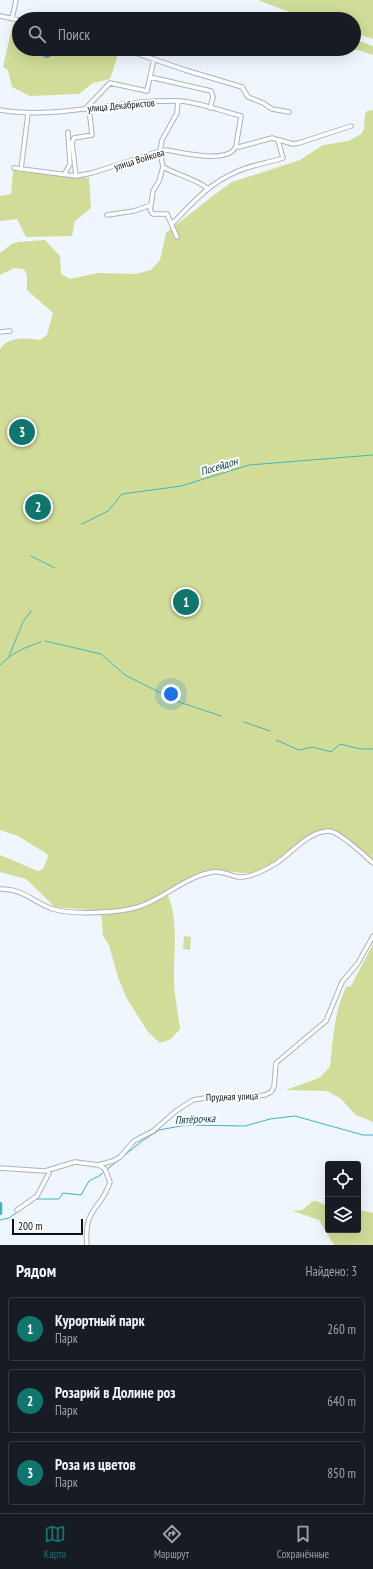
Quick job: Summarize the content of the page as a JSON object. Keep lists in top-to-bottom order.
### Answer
{
  "streets": {
    "street": ["улица Декабристов", "улица Войкова", "Прудная улица"]
  },
  "crossings": [
    ["улица Декабристов", "улица Войкова"]
  ],
  "water": ["Посейдон", "Пятёрочка"],
  "scale_bar": "200 m",
  "page": {
    "search": "Поиск",
    "pins": ["3", "2", "1"],
    "scale": "200 m",
    "heading": ["Рядом", "Найдено: 3"],
    "list": [
      {
        "mark": "1",
        "name": "Курортный парк",
        "note": "Парк",
        "value": "260 m"
      },
      {
        "mark": "2",
        "name": "Розарий в Долине роз",
        "note": "Парк",
        "value": "640 m"
      },
      {
        "mark": "3",
        "name": "Роза из цветов",
        "note": "Парк",
        "value": "850 m"
      }
    ],
    "nav": ["Карта", "Маршрут", "Сохранённые"]
  }
}
